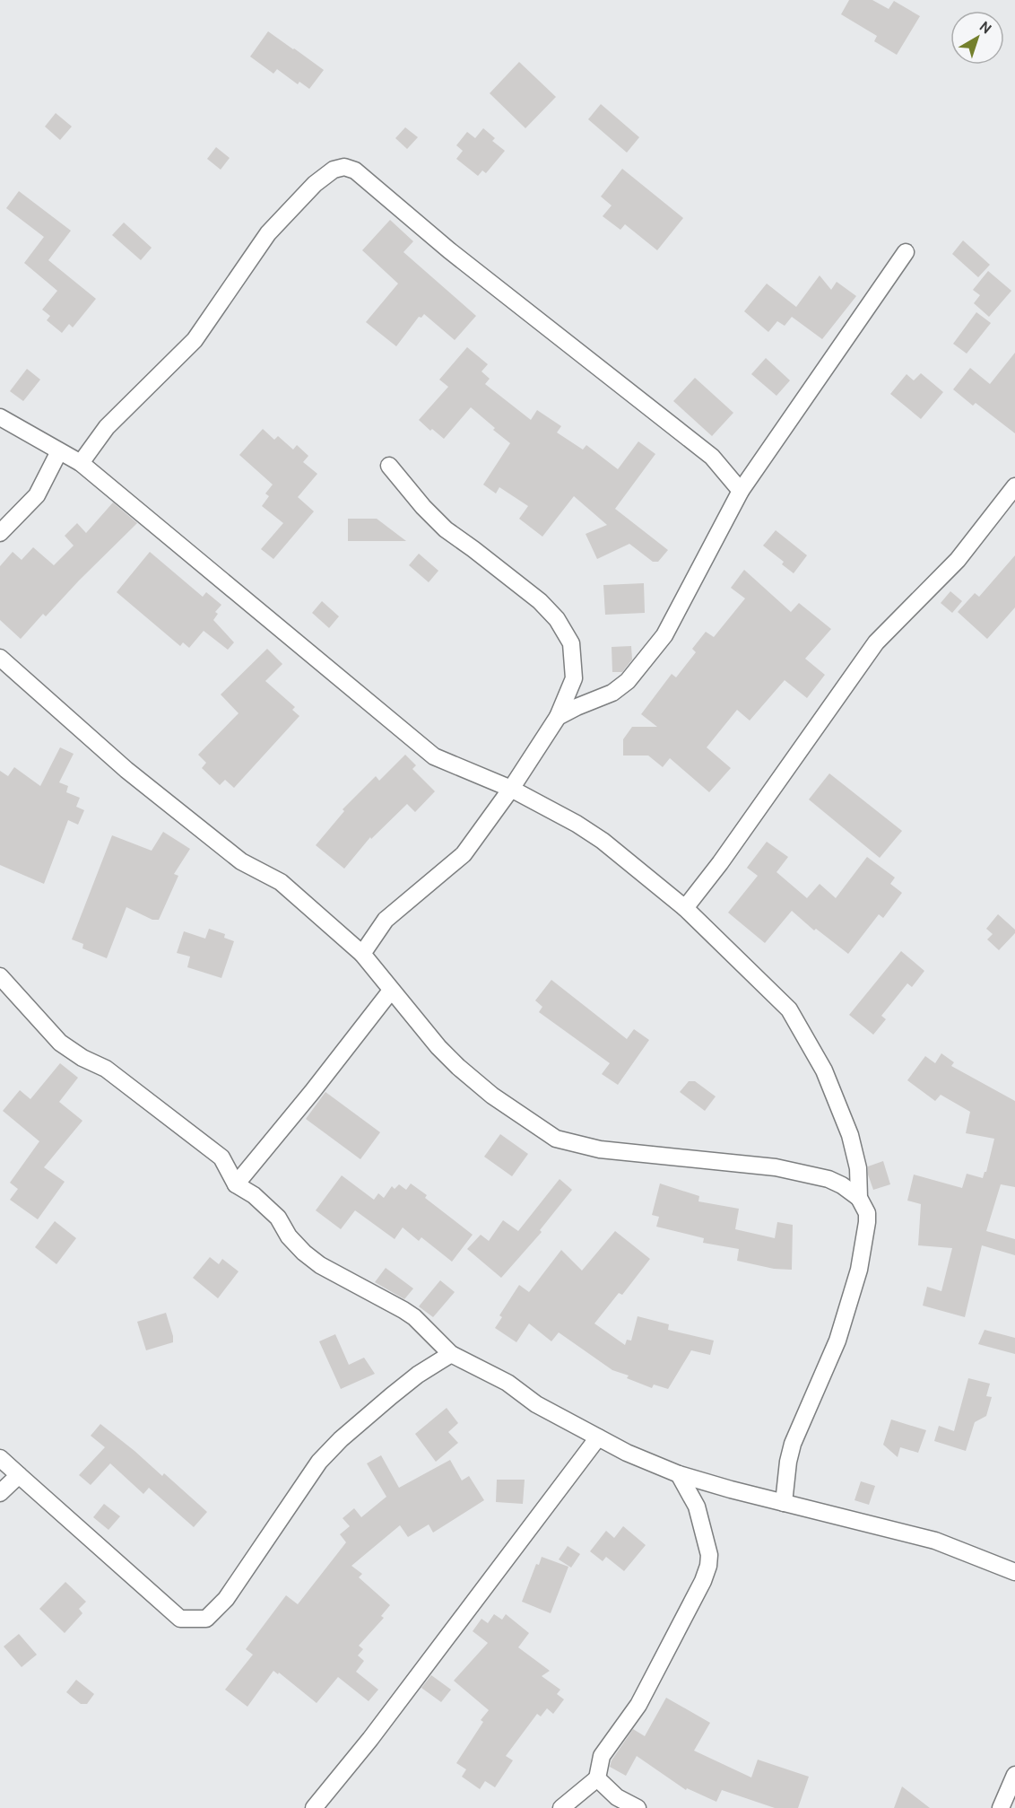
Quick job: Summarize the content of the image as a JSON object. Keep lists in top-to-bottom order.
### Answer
{
  "north": "top right"
}
